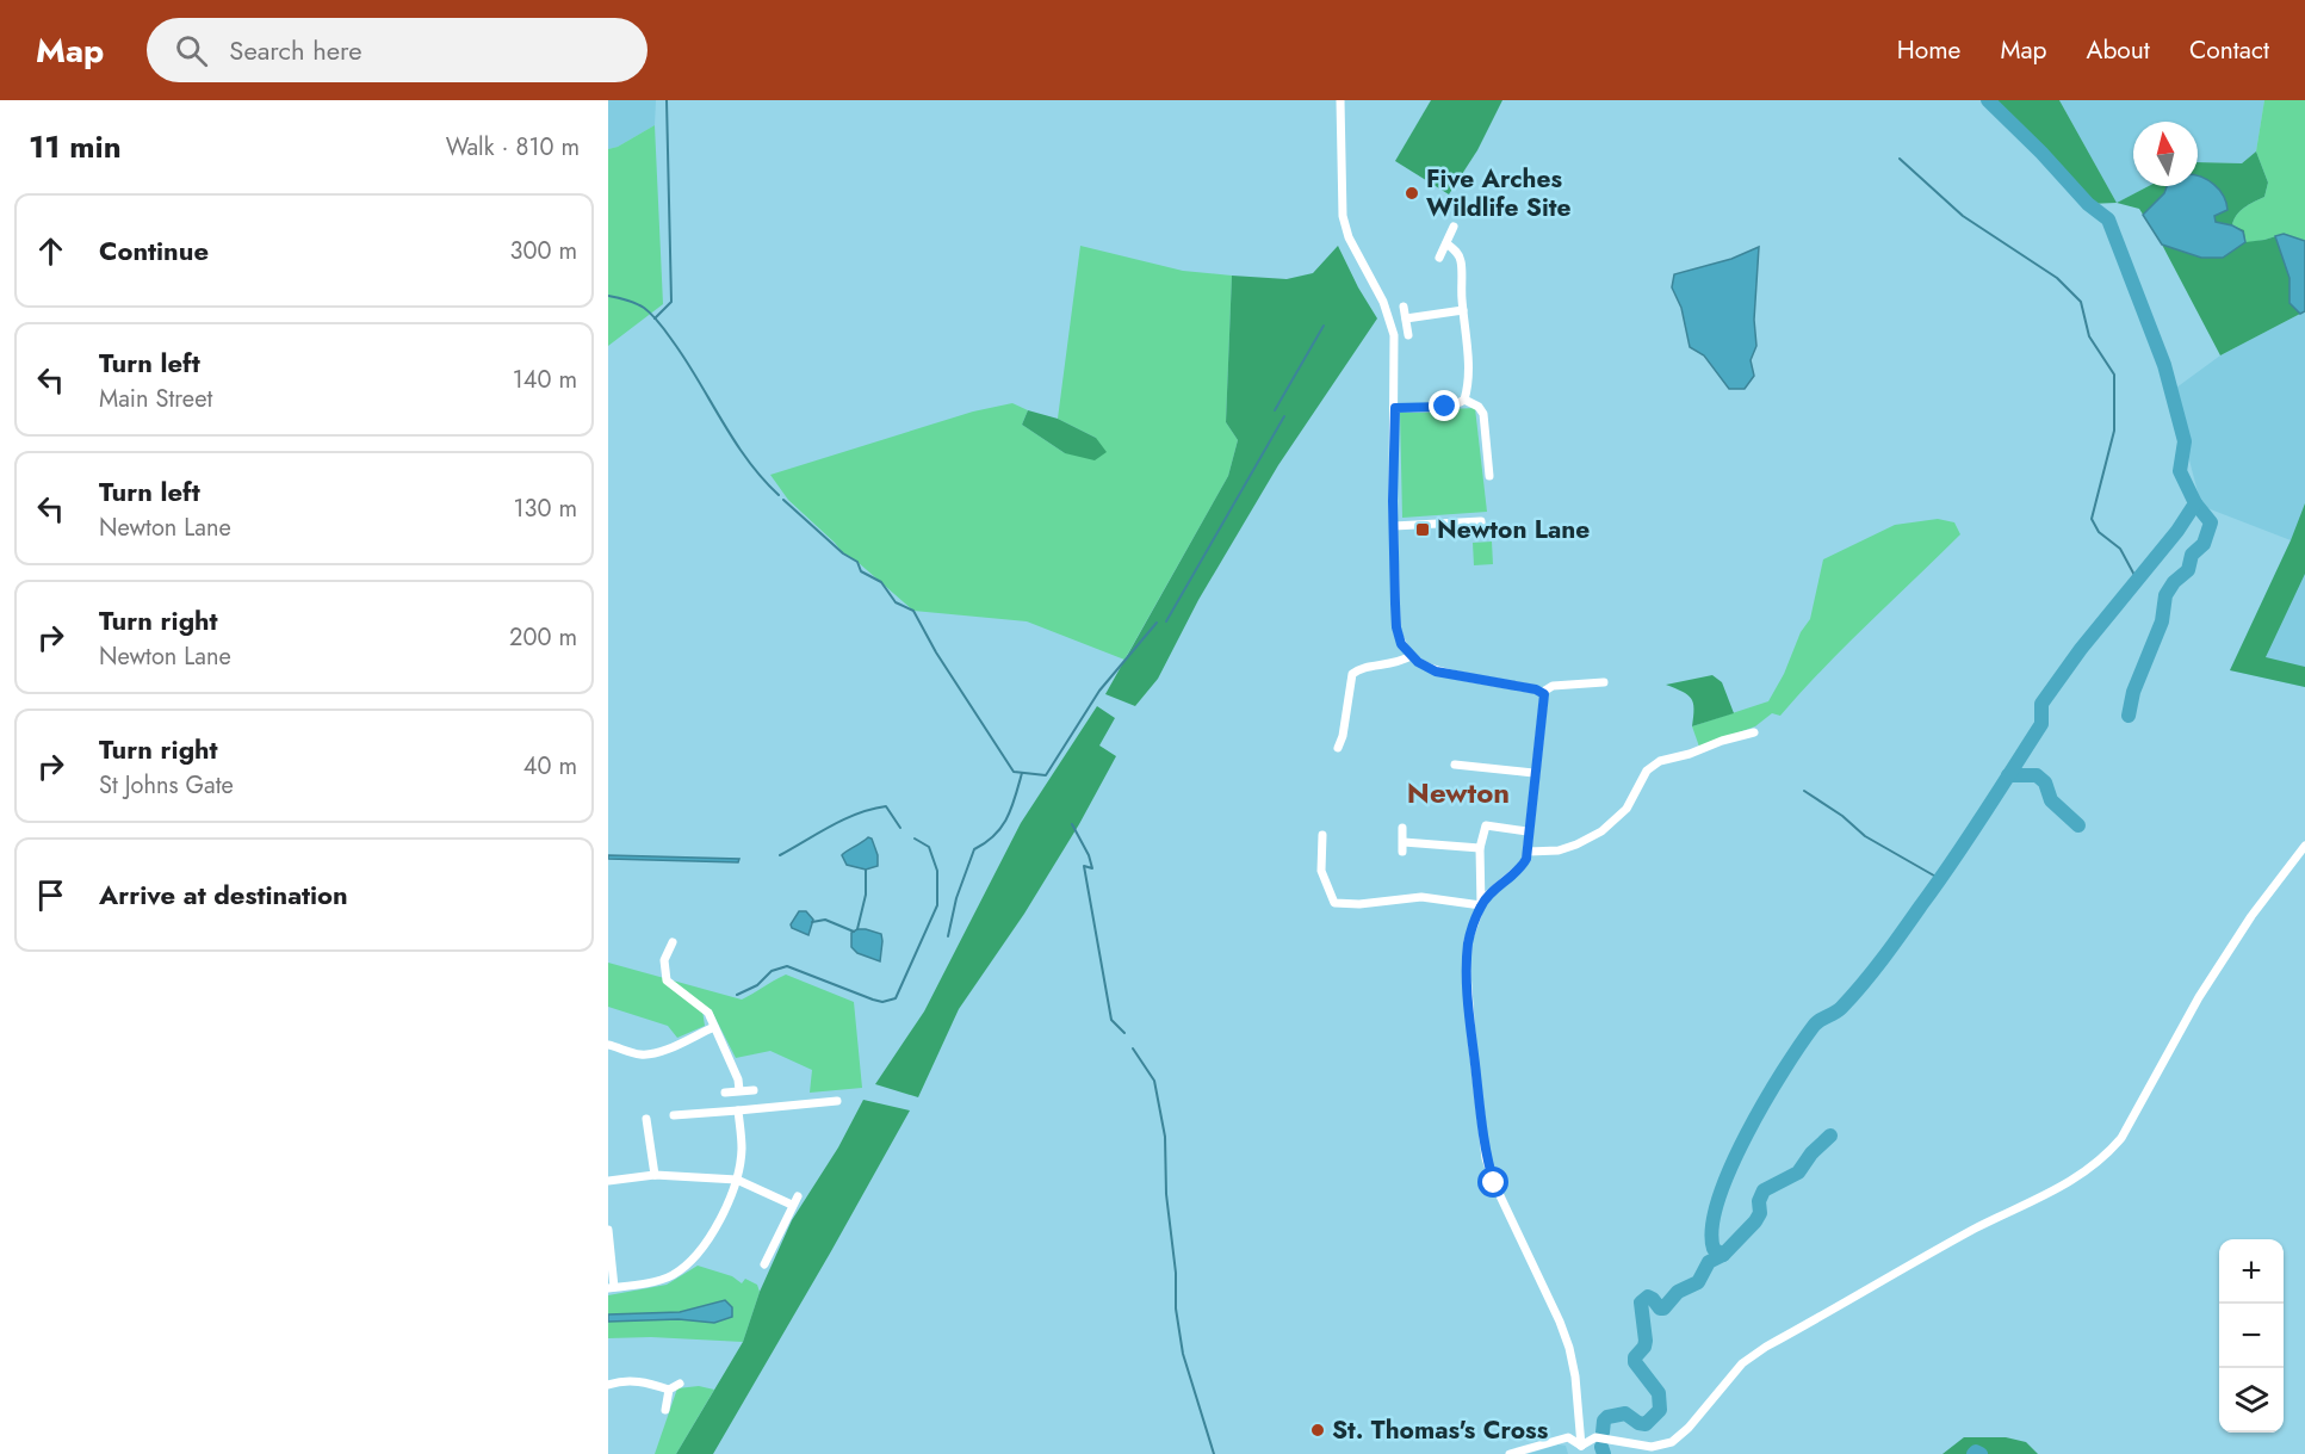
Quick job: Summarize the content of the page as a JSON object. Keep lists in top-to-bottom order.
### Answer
{
  "districts": ["Newton"],
  "places": {
    "other": ["Five Arches Wildlife Site", "St. Thomas's Cross"],
    "transit": ["Newton Lane"]
  },
  "north": "top",
  "page": {
    "header": "Map",
    "search": "Search here",
    "nav": [
      "Home",
      "Map",
      "About",
      "Contact"
    ],
    "heading": ["11 min", "Walk · 810 m"],
    "list": [
      ["Continue", "300 m"],
      ["Turn left", "Main Street", "140 m"],
      ["Turn left", "Newton Lane", "130 m"],
      ["Turn right", "Newton Lane", "200 m"],
      ["Turn right", "St Johns Gate", "40 m"],
      "Arrive at destination"
    ],
    "map_buttons": ["+", "−"]
  }
}
